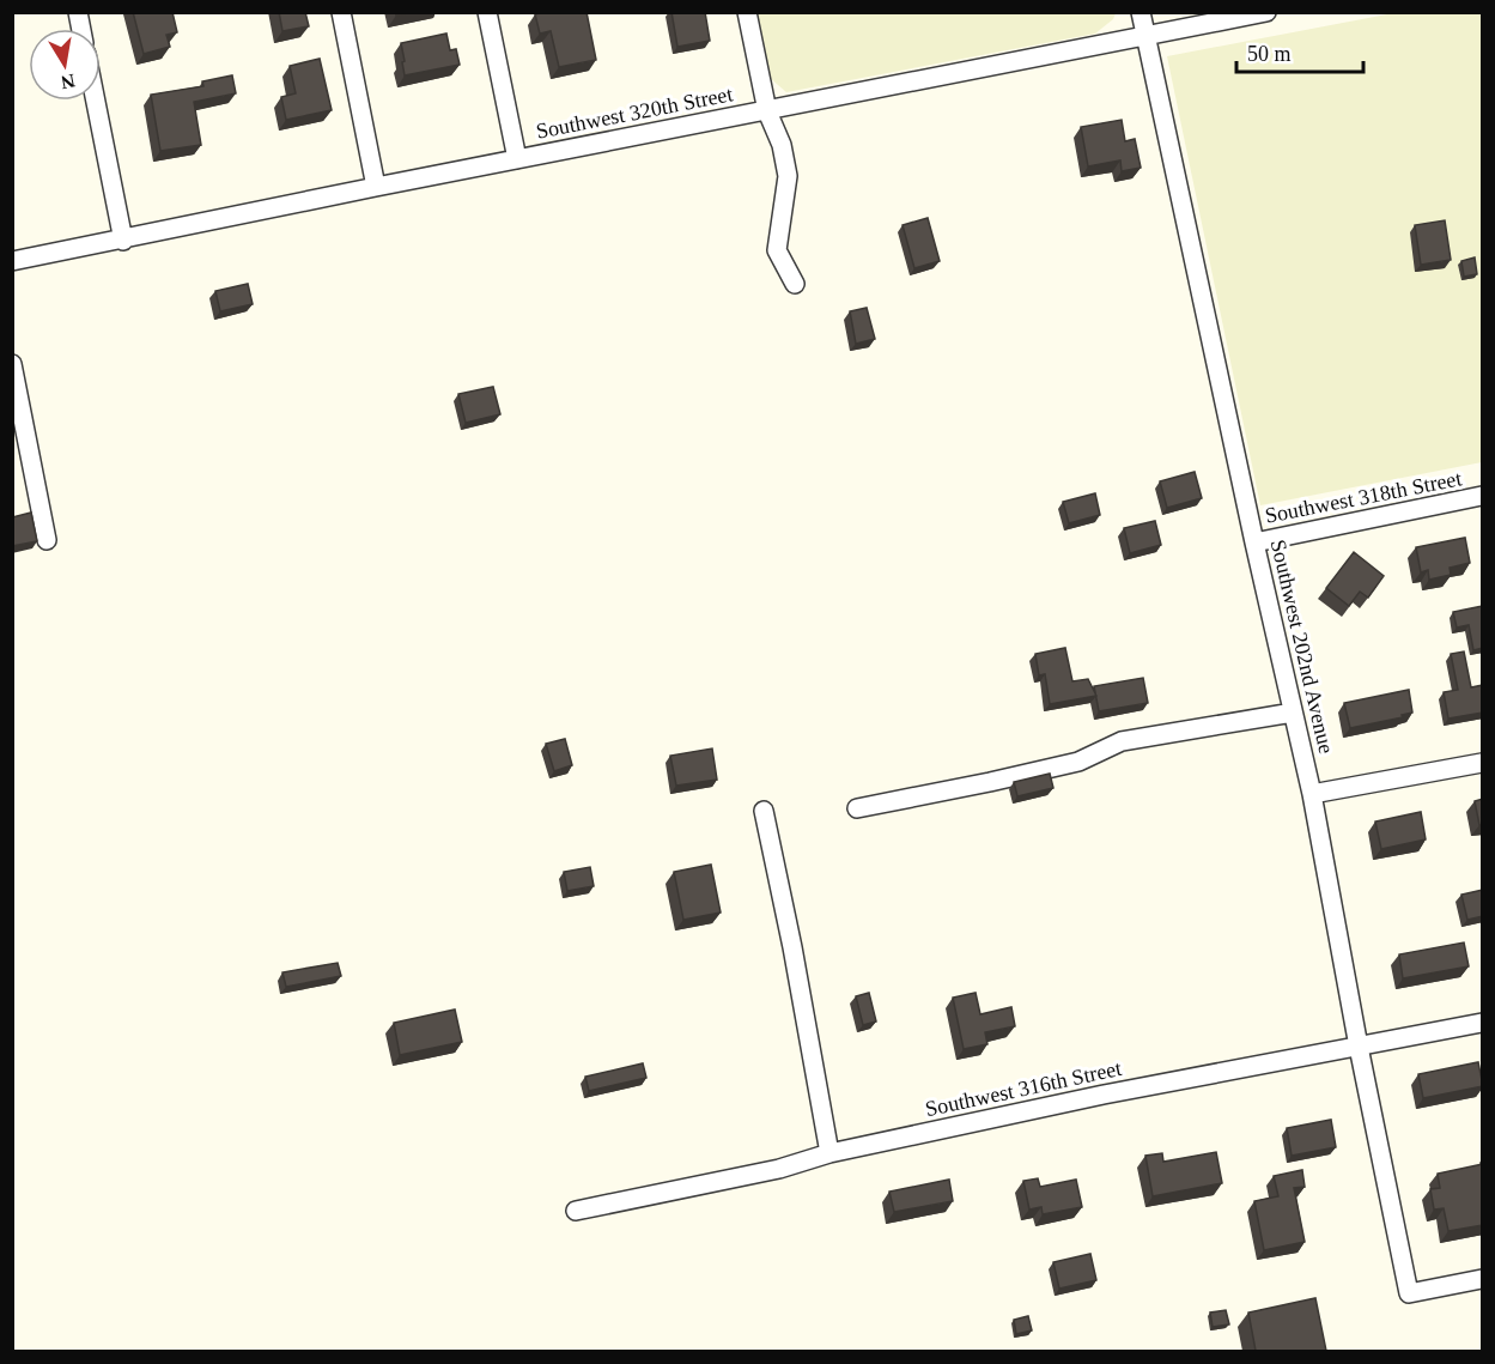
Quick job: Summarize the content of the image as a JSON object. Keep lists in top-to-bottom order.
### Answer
{
  "streets": {
    "street": [
      "Southwest 320th Street",
      "Southwest 318th Street",
      "Southwest 202nd Avenue",
      "Southwest 316th Street"
    ]
  },
  "crossings": [
    ["Southwest 320th Street", "Southwest 202nd Avenue"],
    ["Southwest 318th Street", "Southwest 202nd Avenue"],
    ["Southwest 202nd Avenue", "Southwest 316th Street"]
  ],
  "scale_bar": "50 m",
  "north": "bottom"
}
